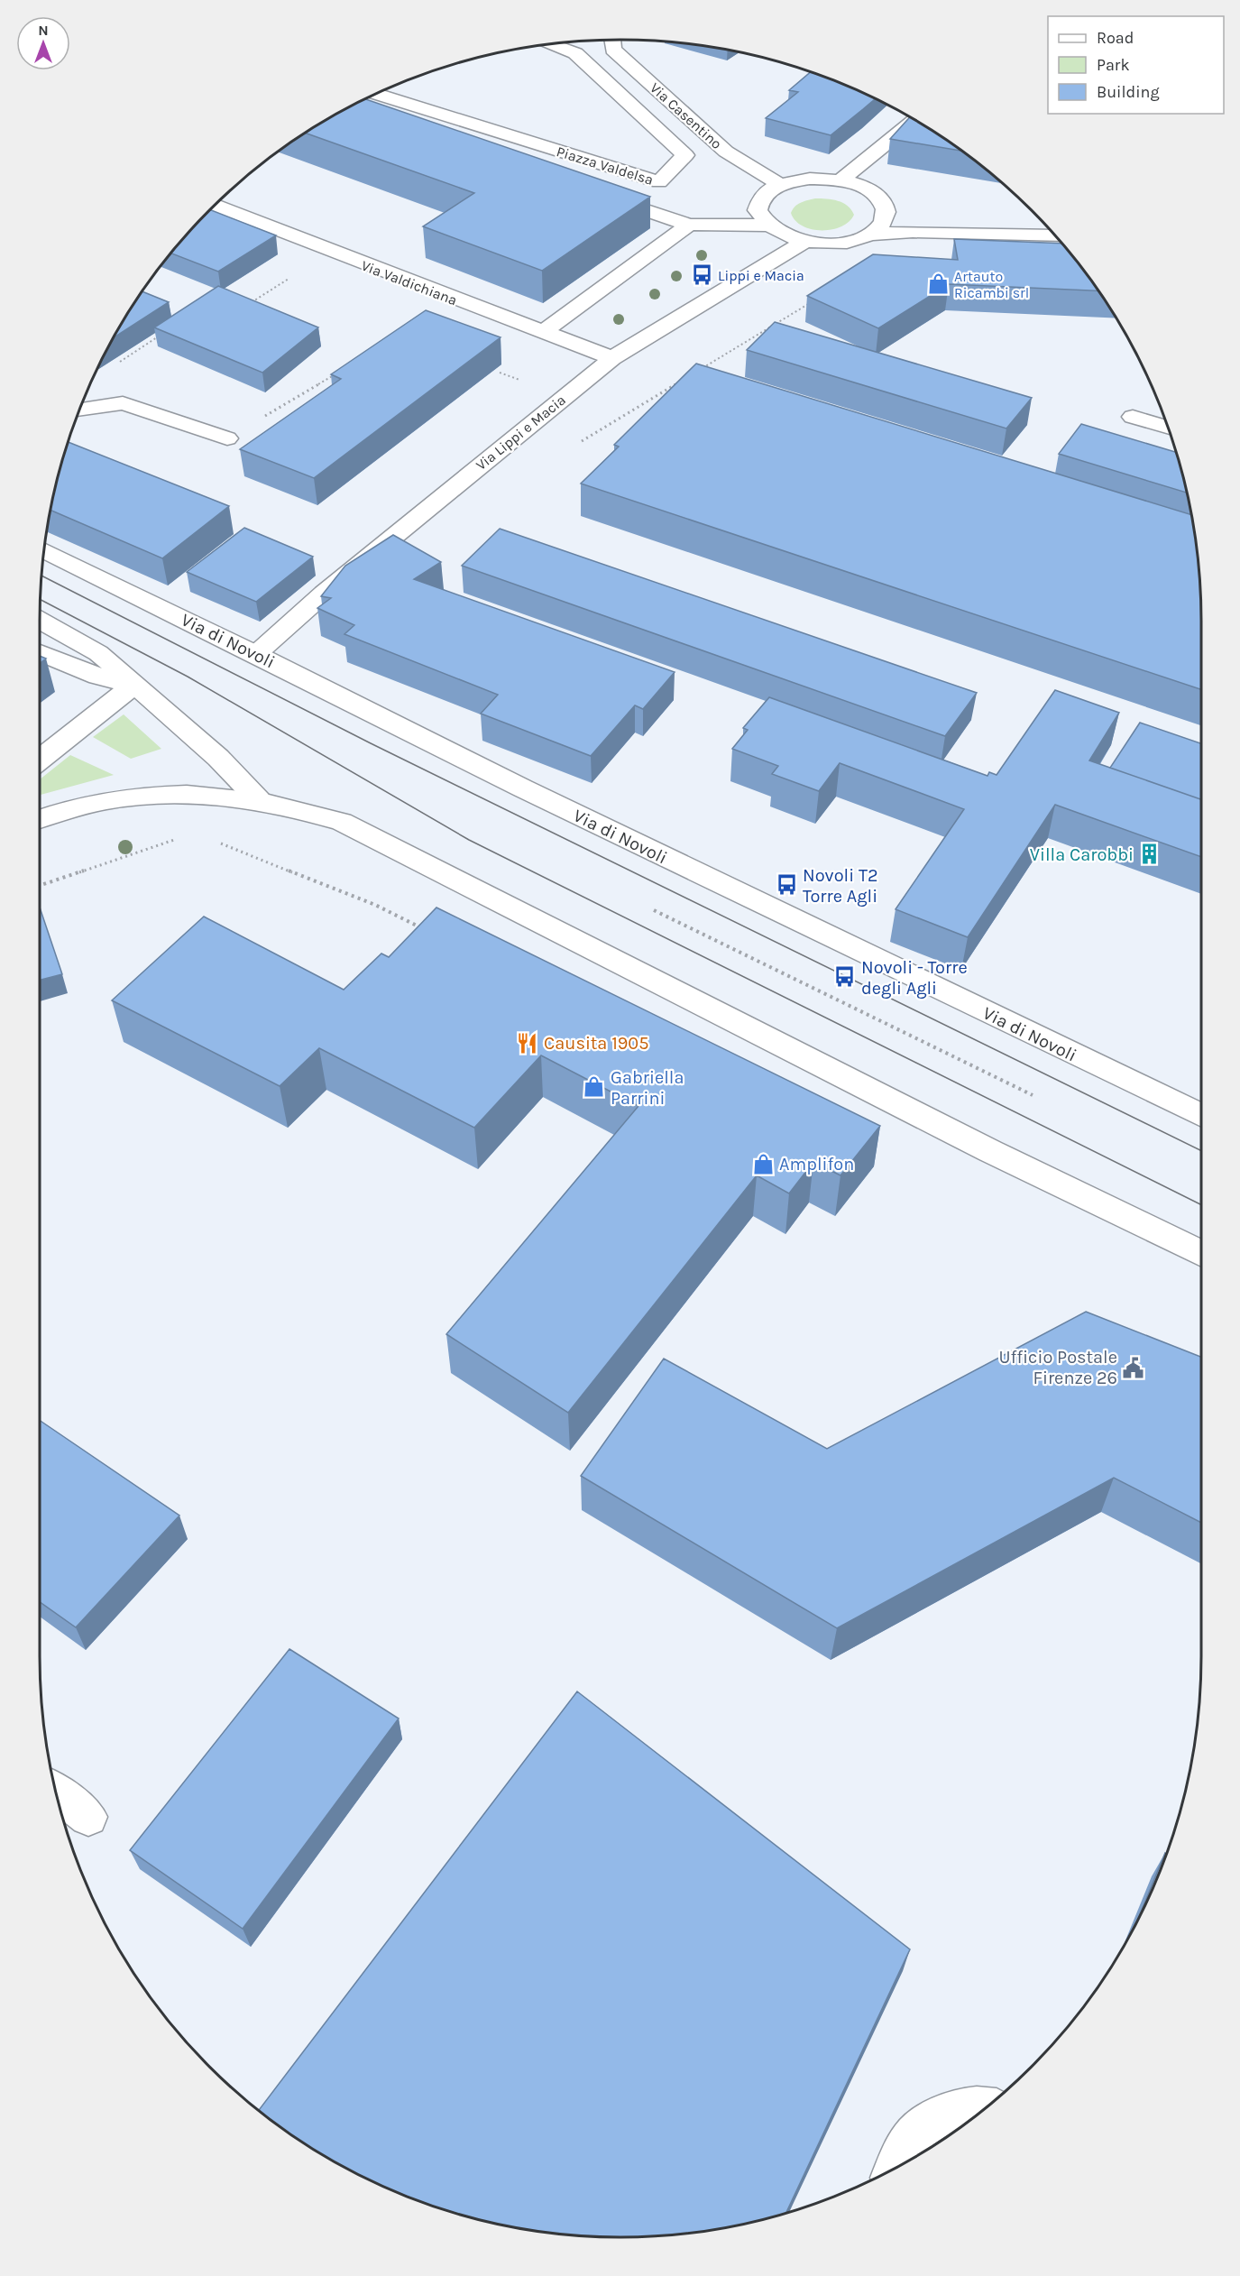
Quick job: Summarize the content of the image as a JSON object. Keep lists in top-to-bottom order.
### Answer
{
  "streets": {
    "street": [
      "Via Casentino",
      "Piazza Valdelsa",
      "Via Valdichiana",
      "Via Lippi e Macia",
      "Via di Novoli"
    ]
  },
  "crossings": [
    ["Via Valdichiana", "Via Lippi e Macia"],
    ["Via Lippi e Macia", "Via di Novoli"]
  ],
  "places": {
    "bus stop": ["Lippi e Macia", "Novoli T2 Torre Agli", "Novoli - Torre degli Agli"],
    "shop": ["Artauto Ricambi srl", "Gabriella Parrini", "Amplifon"],
    "building": ["Villa Carobbi"],
    "restaurant": ["Causita 1905"],
    "public building": ["Ufficio Postale Firenze 26"]
  },
  "legend": ["Road", "Park", "Building"],
  "north": "top"
}
